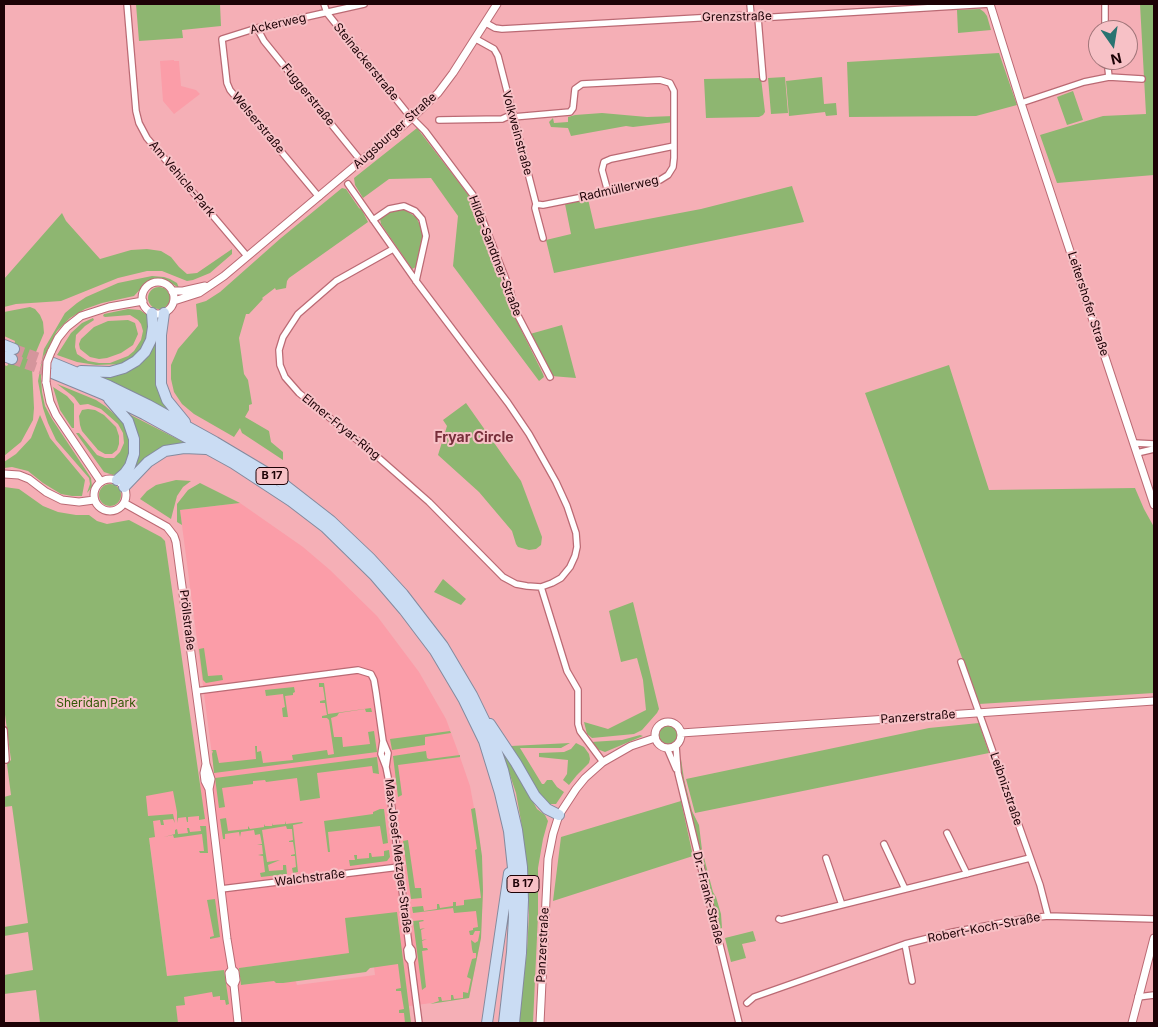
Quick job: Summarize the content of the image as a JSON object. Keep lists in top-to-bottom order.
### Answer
{
  "streets": {
    "highway": ["B 17"],
    "street": [
      "Grenzstraße",
      "Ackerweg",
      "Steinackerstraße",
      "Fuggerstraße",
      "Welserstraße",
      "Augsburger Straße",
      "Volkweinstraße",
      "Am Vehicle-Park",
      "Radmüllerweg",
      "Hilda-Sandtner-Straße",
      "Leitershofer Straße",
      "Elmer-Fryar-Ring",
      "Pröllstraße",
      "Panzerstraße",
      "Leibnizstraße",
      "Max-Josef-Metzger-Straße",
      "Walchstraße",
      "Dr.-Frank-Straße",
      "Robert-Koch-Straße"
    ]
  },
  "crossings": [
    ["Grenzstraße", "Augsburger Straße"],
    ["Grenzstraße", "Leitershofer Straße"],
    ["Ackerweg", "Steinackerstraße"],
    ["Ackerweg", "Fuggerstraße"],
    ["Ackerweg", "Welserstraße"],
    ["Steinackerstraße", "Augsburger Straße"],
    ["Steinackerstraße", "Hilda-Sandtner-Straße"],
    ["Fuggerstraße", "Augsburger Straße"],
    ["Welserstraße", "Augsburger Straße"],
    ["Augsburger Straße", "Volkweinstraße"],
    ["Augsburger Straße", "Am Vehicle-Park"],
    ["Augsburger Straße", "Hilda-Sandtner-Straße"],
    ["Volkweinstraße", "Radmüllerweg"],
    ["Pröllstraße", "Max-Josef-Metzger-Straße"],
    ["Pröllstraße", "Walchstraße"],
    ["Panzerstraße", "Leibnizstraße"],
    ["Panzerstraße", "Dr.-Frank-Straße"],
    ["Leibnizstraße", "Robert-Koch-Straße"],
    ["Max-Josef-Metzger-Straße", "Walchstraße"]
  ],
  "districts": ["Fryar Circle"],
  "parks": ["Sheridan Park"],
  "north": "bottom"
}
